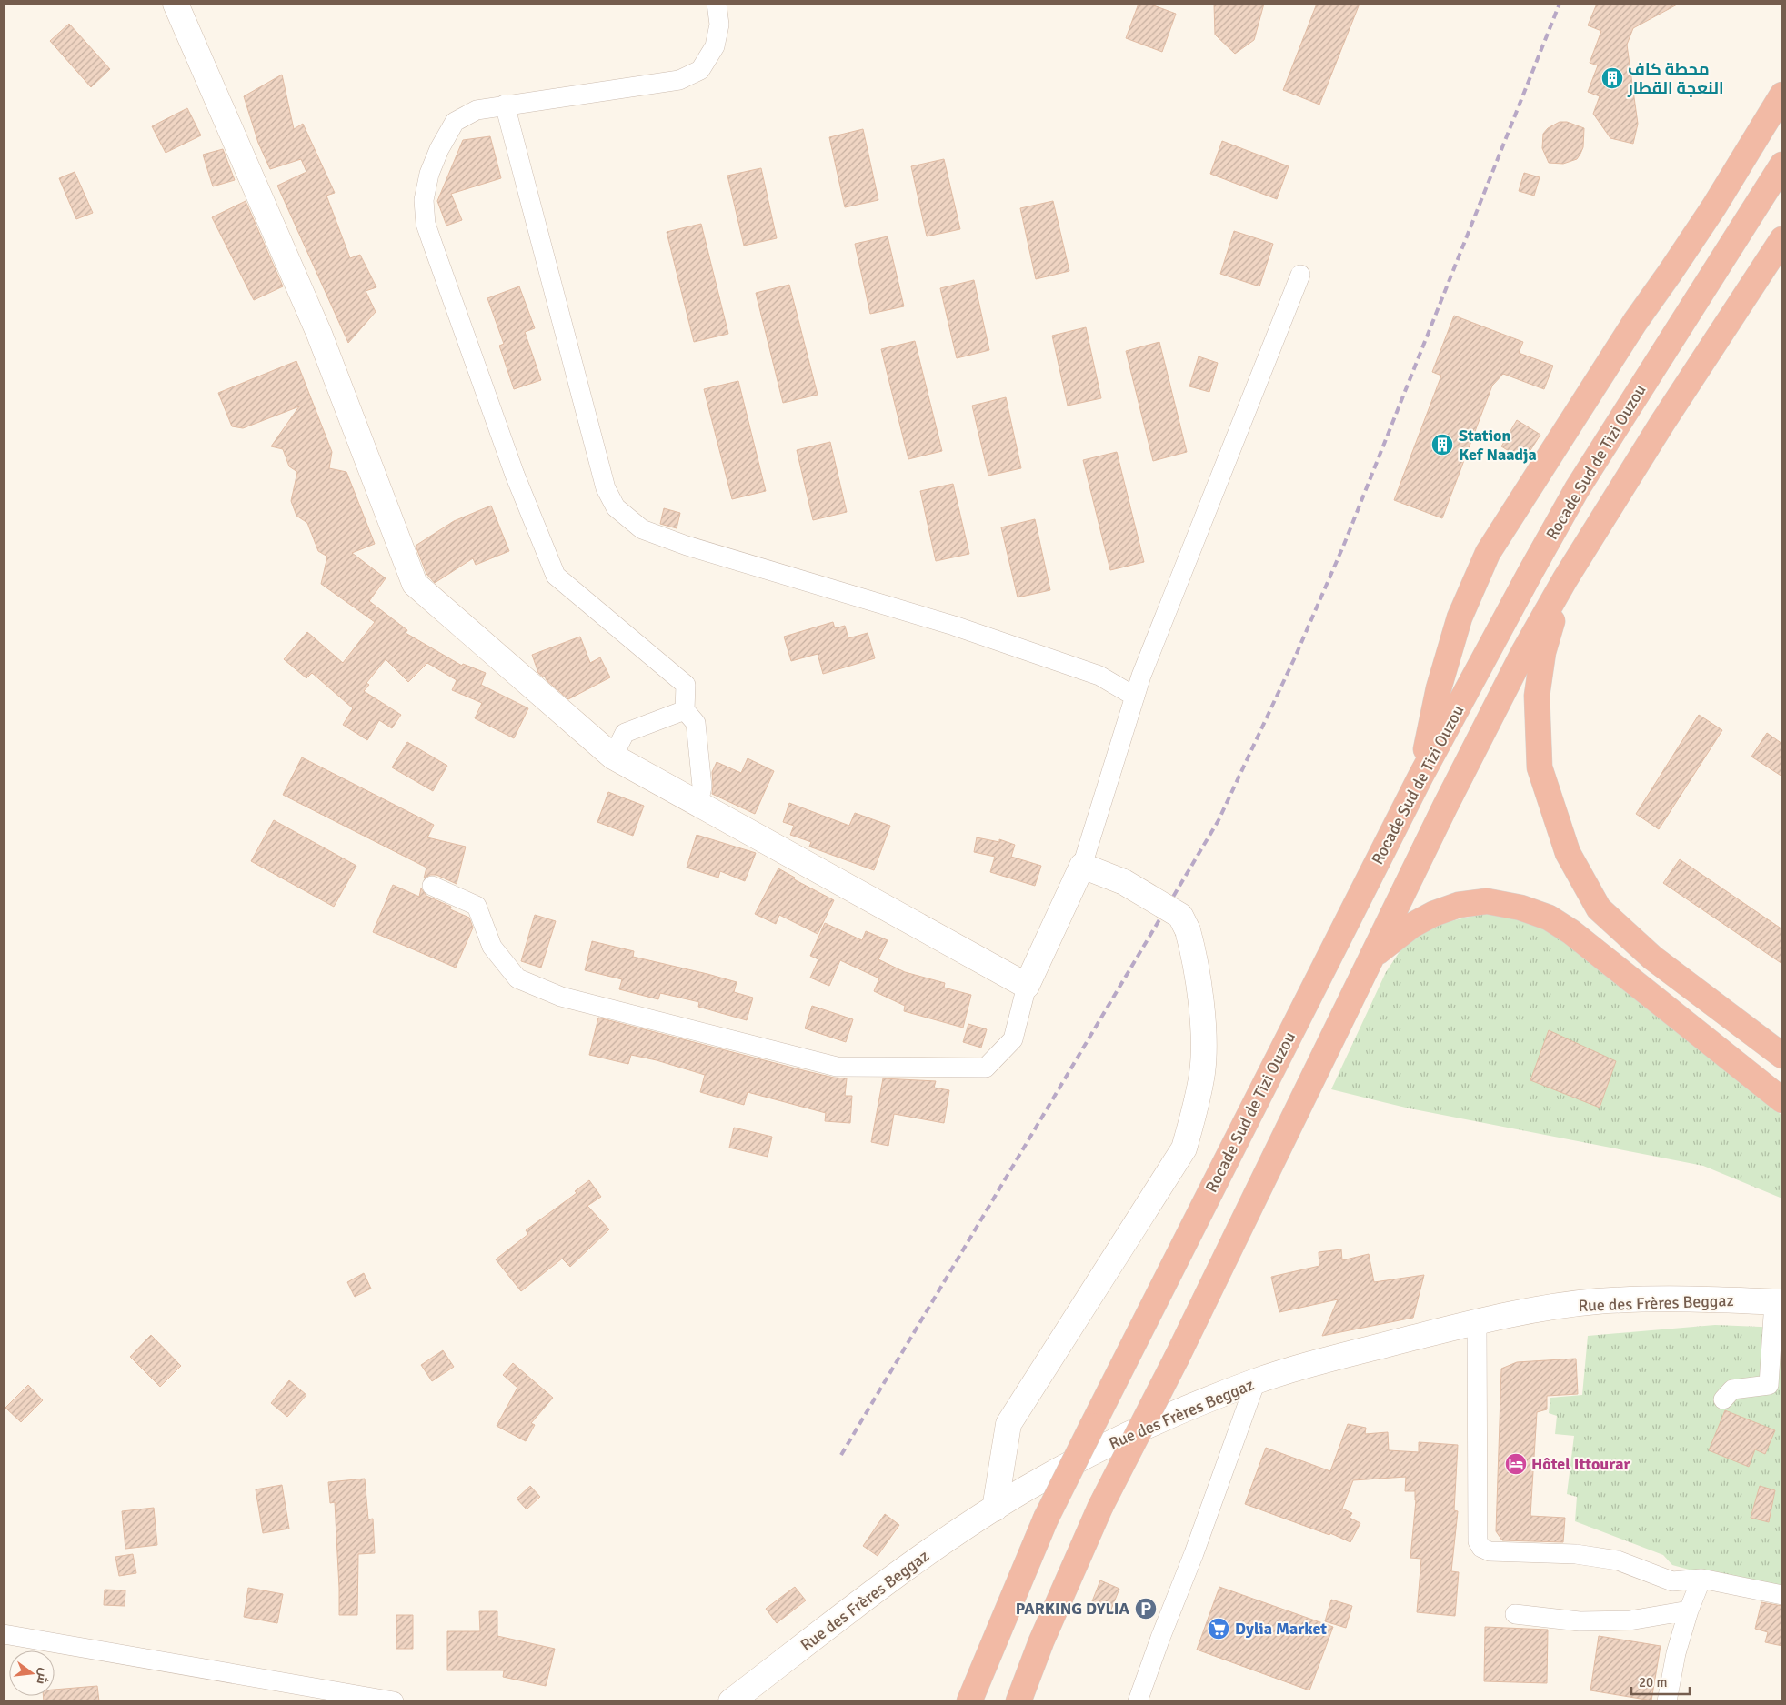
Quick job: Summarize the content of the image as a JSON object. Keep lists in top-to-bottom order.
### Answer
{
  "streets": {
    "highway": ["Rocade Sud de Tizi Ouzou"],
    "street": ["Rue des Frères Beggaz"]
  },
  "places": {
    "building": ["محطة كاف النعجة القطار", "Station Kef Naadja"],
    "hotel": ["Hôtel Ittourar"],
    "parking": ["PARKING DYLIA"],
    "supermarket": ["Dylia Market"]
  },
  "scale_bar": "20 m",
  "north": "right"
}
